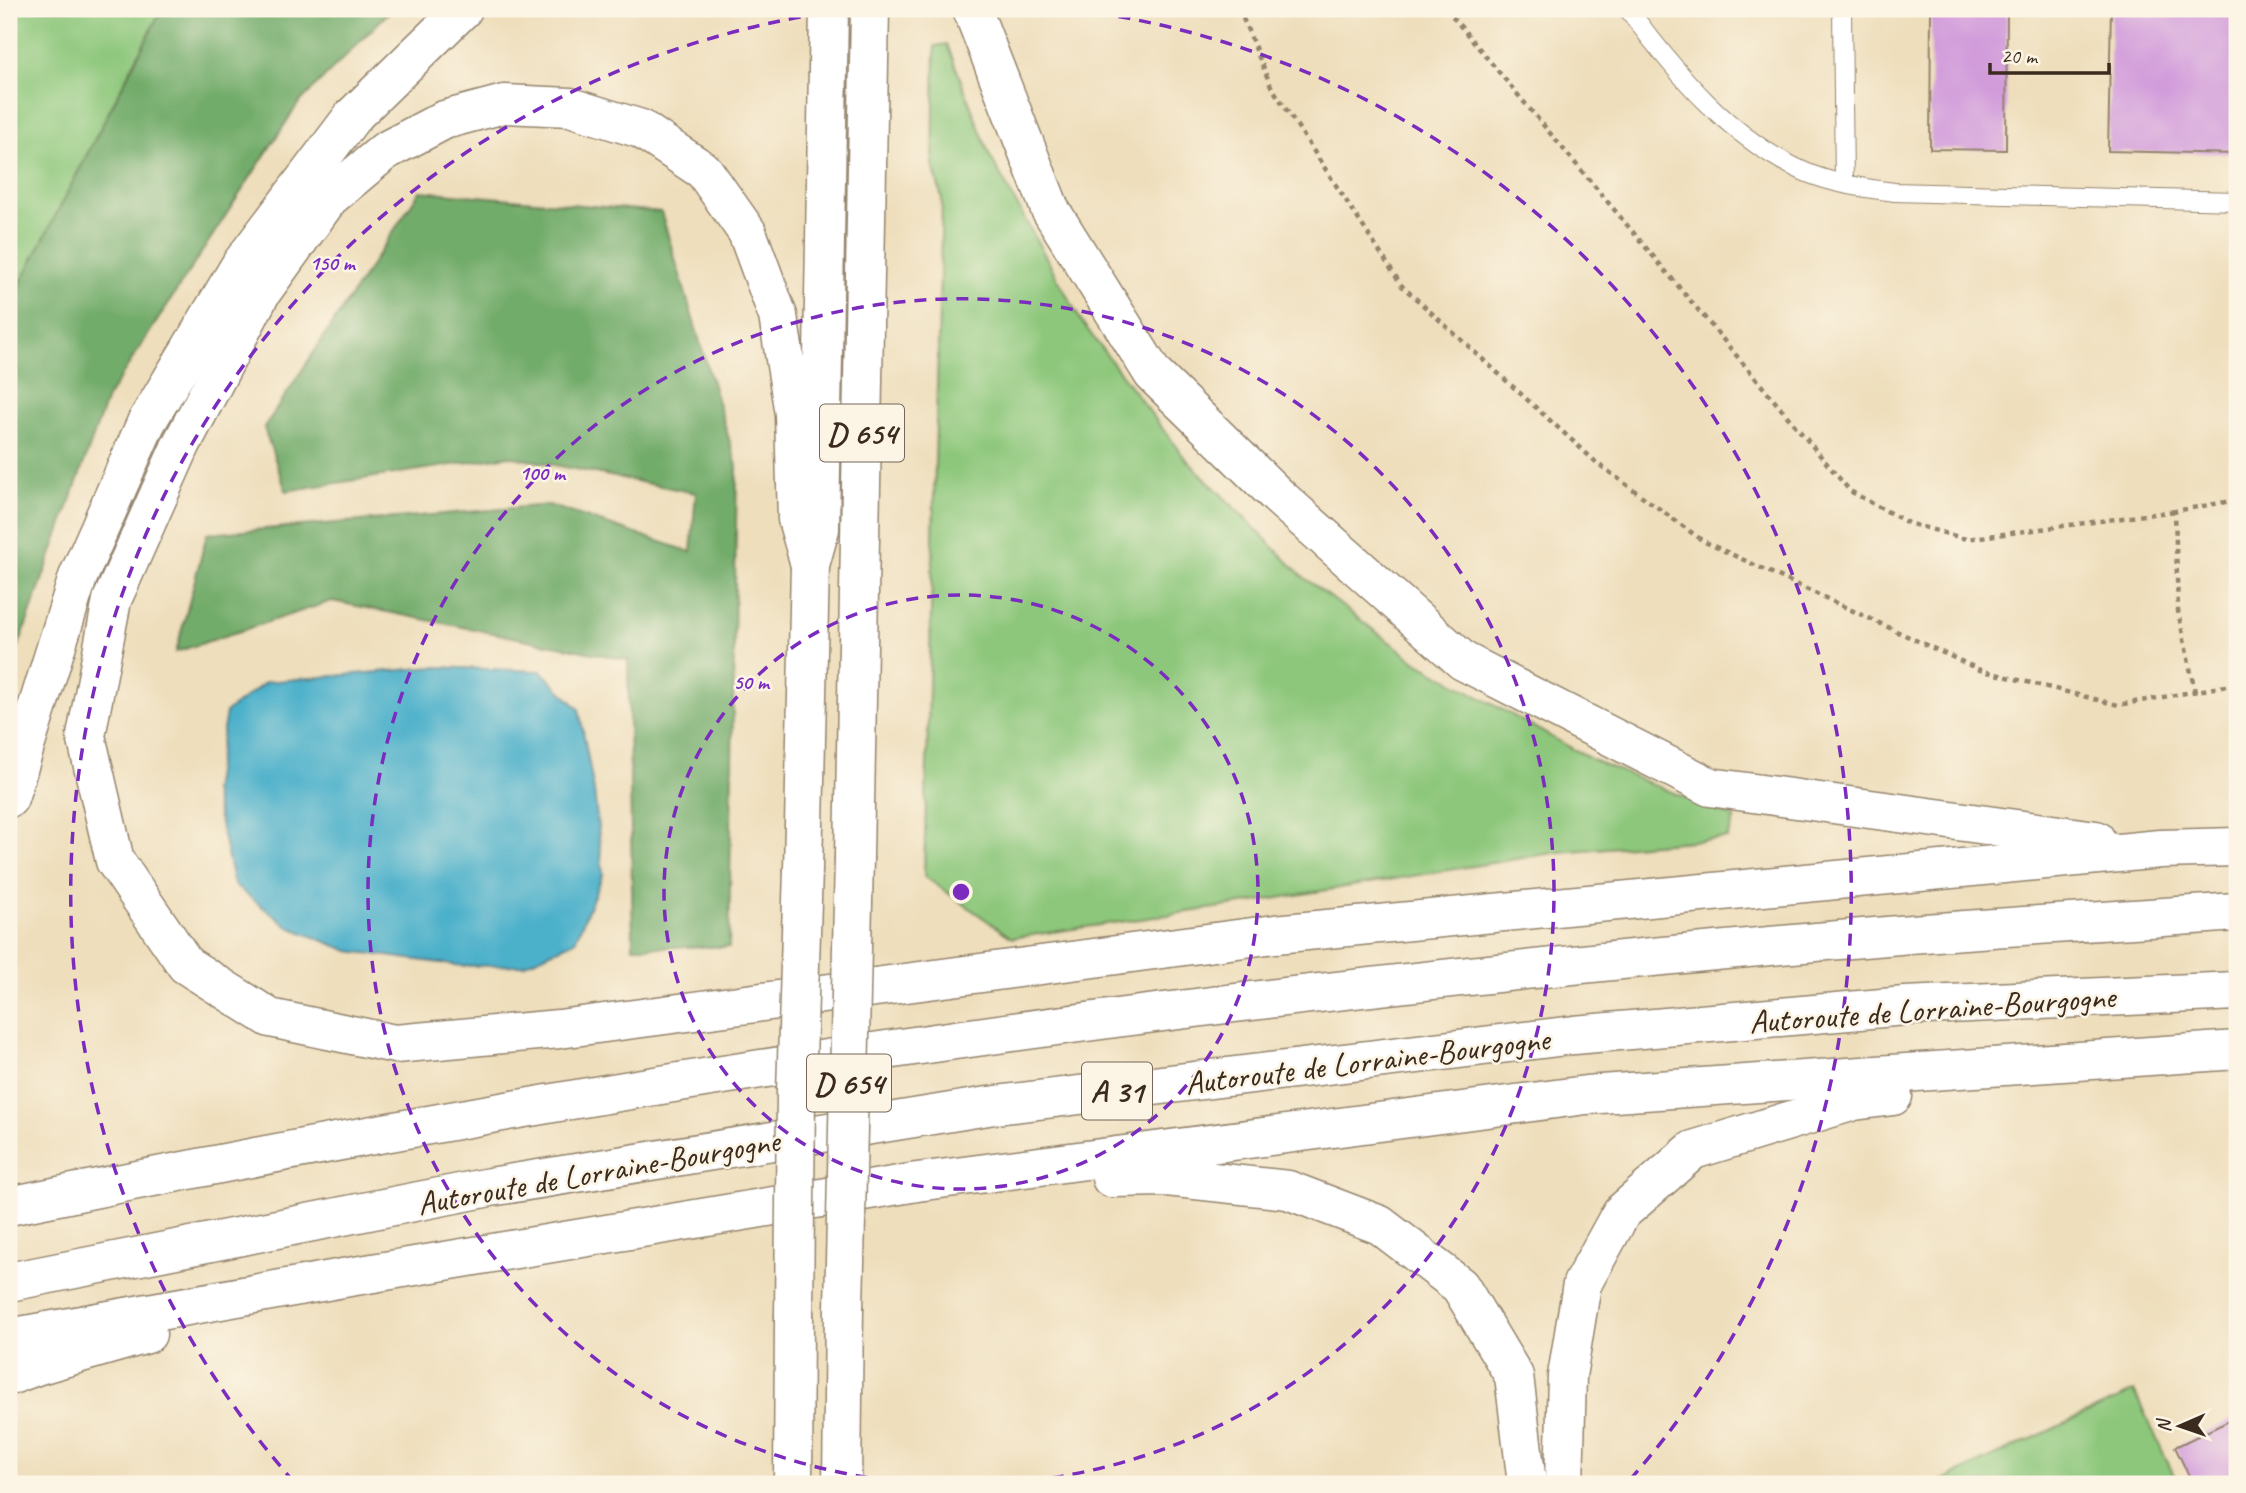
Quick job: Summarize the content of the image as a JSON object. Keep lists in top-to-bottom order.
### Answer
{
  "streets": {
    "highway": ["D 654", "Autoroute de Lorraine-Bourgogne", "A 31"]
  },
  "scale_bar": "20 m",
  "north": "left",
  "rings": ["150 m", "100 m", "50 m"]
}
